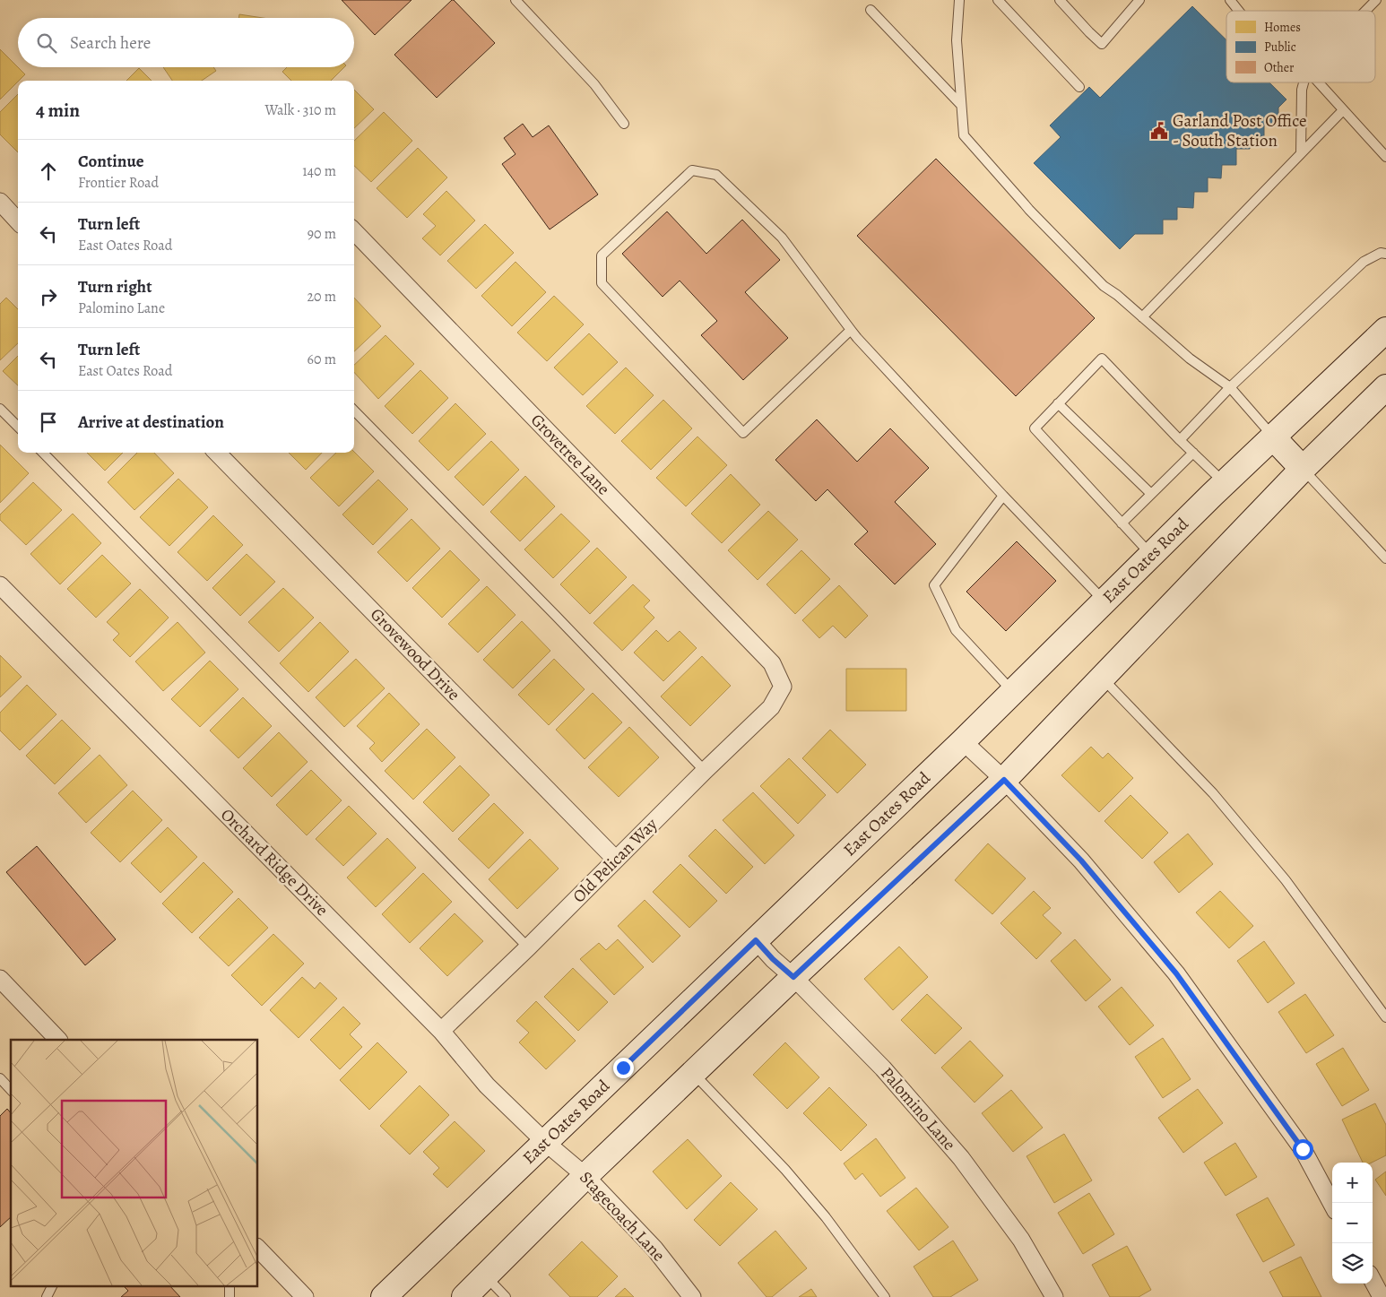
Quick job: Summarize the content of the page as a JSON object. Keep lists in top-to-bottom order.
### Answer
{
  "streets": {
    "main road": ["East Oates Road"],
    "street": [
      "Grovetree Lane",
      "Grovewood Drive",
      "Old Pelican Way",
      "Orchard Ridge Drive",
      "Palomino Lane",
      "Stagecoach Lane"
    ]
  },
  "crossings": [
    ["Grovetree Lane", "Old Pelican Way"],
    ["East Oates Road", "Orchard Ridge Drive"],
    ["East Oates Road", "Palomino Lane"],
    ["East Oates Road", "Stagecoach Lane"],
    ["Grovewood Drive", "Old Pelican Way"],
    ["Old Pelican Way", "Orchard Ridge Drive"],
    ["Orchard Ridge Drive", "Stagecoach Lane"]
  ],
  "places": {
    "public building": ["Garland Post Office - South Station"]
  },
  "legend": ["Homes", "Public", "Other"],
  "page": {
    "search": "Search here",
    "heading": ["4 min", "Walk · 310 m"],
    "list": [
      ["Continue", "Frontier Road", "140 m"],
      ["Turn left", "East Oates Road", "90 m"],
      ["Turn right", "Palomino Lane", "20 m"],
      ["Turn left", "East Oates Road", "60 m"],
      "Arrive at destination"
    ],
    "map_buttons": ["+", "−"]
  }
}
